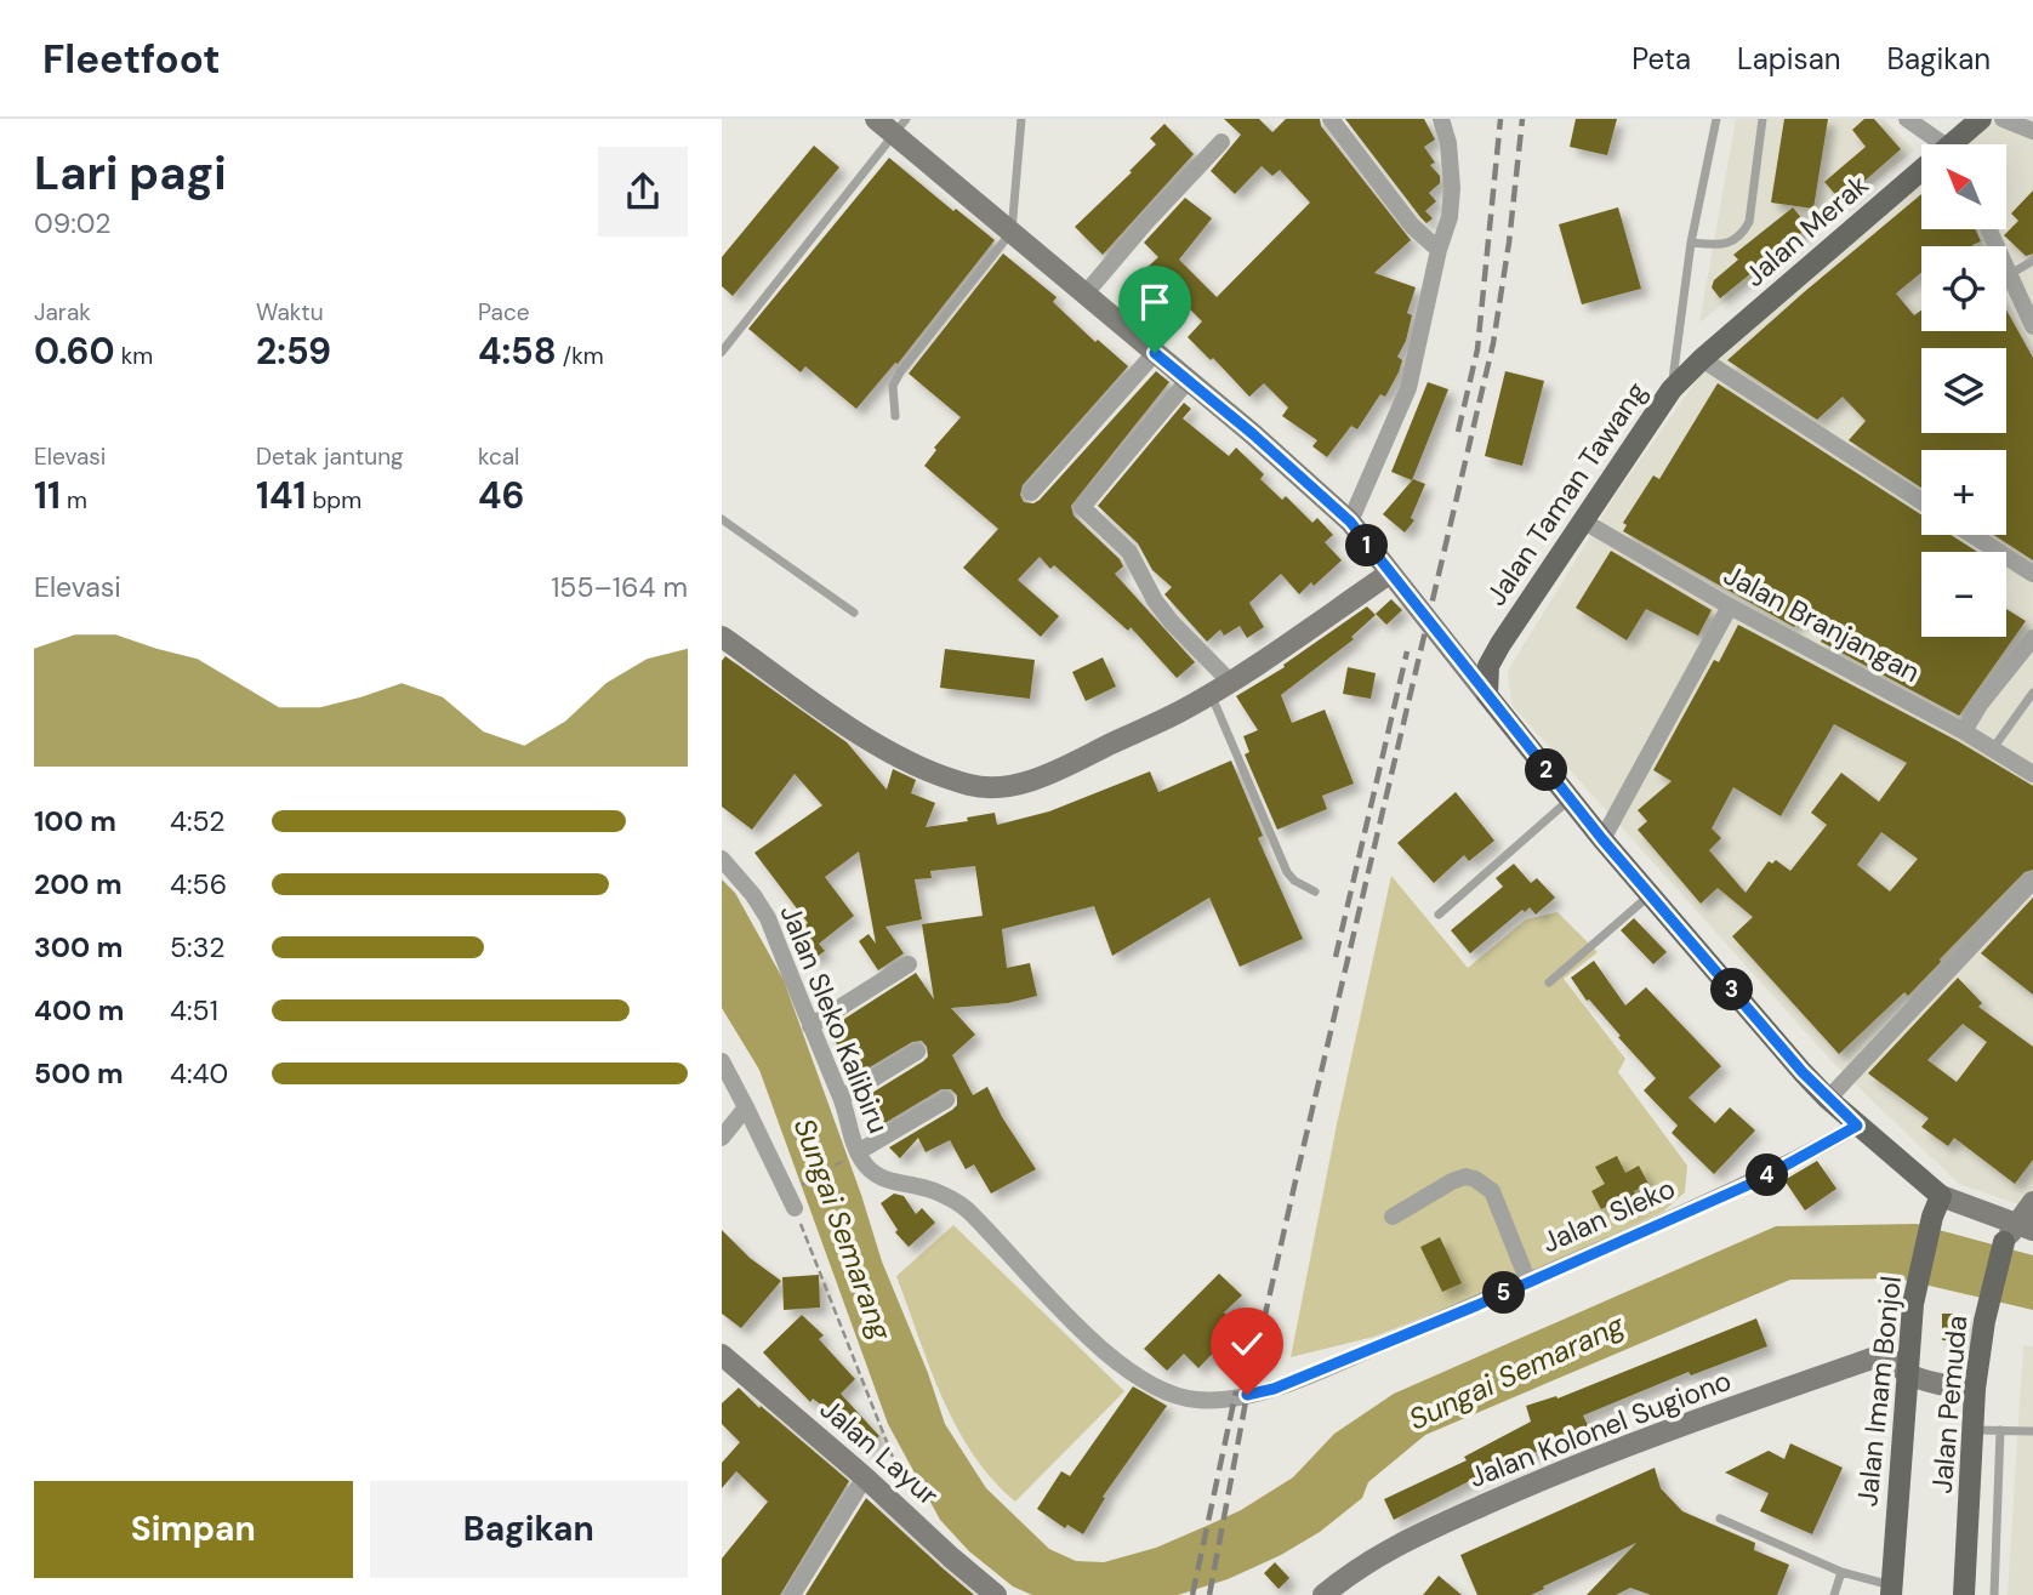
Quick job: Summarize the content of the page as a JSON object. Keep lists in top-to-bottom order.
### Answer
{
  "streets": {
    "main road": [
      "Jalan Merak",
      "Jalan Taman Tawang",
      "Jalan Imam Bonjol",
      "Jalan Pemuda"
    ],
    "street": [
      "Jalan Branjangan",
      "Jalan Sleko Kalibiru",
      "Jalan Sleko",
      "Jalan Kolonel Sugiono",
      "Jalan Layur"
    ]
  },
  "crossings": [
    ["Jalan Merak", "Jalan Taman Tawang"],
    ["Jalan Taman Tawang", "Jalan Branjangan"],
    ["Jalan Sleko Kalibiru", "Jalan Sleko"],
    ["Jalan Imam Bonjol", "Jalan Kolonel Sugiono"]
  ],
  "water": ["Sungai Semarang"],
  "north": "top left",
  "page": {
    "header": "Fleetfoot",
    "nav": ["Peta", "Lapisan", "Bagikan"],
    "heading": ["Lari pagi", "09:02"],
    "map_buttons": ["+", "−"],
    "stats": [
      ["Jarak", "0.60 km"],
      ["Waktu", "2:59"],
      ["Pace", "4:58 /km"],
      ["Elevasi", "11 m"],
      ["Detak jantung", "141 bpm"],
      ["kcal", "46"]
    ],
    "pins": [
      "1",
      "2",
      "3",
      "4",
      "5"
    ],
    "chart": ["Elevasi", "155–164 m"],
    "list": [
      {
        "name": "100 m",
        "note": "4:52"
      },
      {
        "name": "200 m",
        "note": "4:56"
      },
      {
        "name": "300 m",
        "note": "5:32"
      },
      {
        "name": "400 m",
        "note": "4:51"
      },
      {
        "name": "500 m",
        "note": "4:40"
      }
    ],
    "buttons": ["Simpan", "Bagikan"]
  }
}
